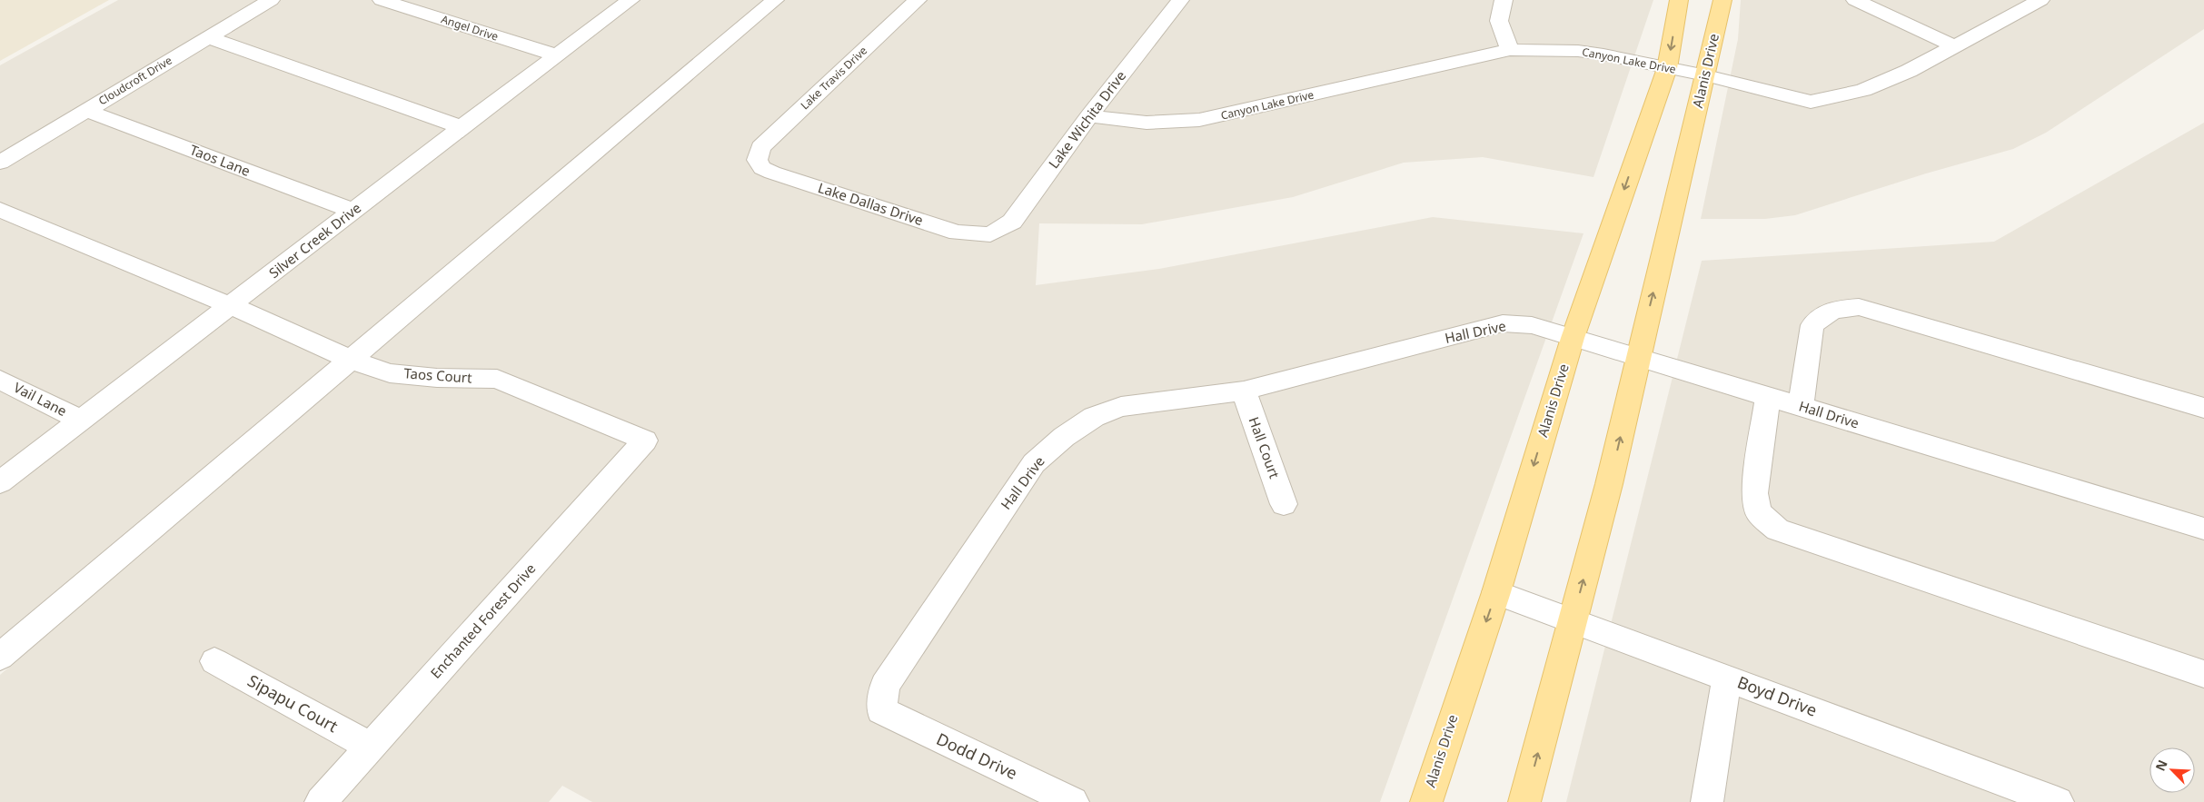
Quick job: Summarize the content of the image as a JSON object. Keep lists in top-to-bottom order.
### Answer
{
  "streets": {
    "main road": ["Alanis Drive"],
    "street": [
      "Angel Drive",
      "Canyon Lake Drive",
      "Lake Travis Drive",
      "Cloudcroft Drive",
      "Lake Wichita Drive",
      "Taos Lane",
      "Lake Dallas Drive",
      "Silver Creek Drive",
      "Hall Drive",
      "Taos Court",
      "Vail Lane",
      "Hall Court",
      "Enchanted Forest Drive",
      "Boyd Drive",
      "Sipapu Court",
      "Dodd Drive"
    ]
  },
  "crossings": [
    ["Angel Drive", "Silver Creek Drive"],
    ["Canyon Lake Drive", "Alanis Drive"],
    ["Canyon Lake Drive", "Lake Wichita Drive"],
    ["Alanis Drive", "Hall Drive"],
    ["Alanis Drive", "Boyd Drive"],
    ["Lake Travis Drive", "Lake Dallas Drive"],
    ["Cloudcroft Drive", "Taos Lane"],
    ["Lake Wichita Drive", "Lake Dallas Drive"],
    ["Taos Lane", "Silver Creek Drive"],
    ["Silver Creek Drive", "Taos Court"],
    ["Silver Creek Drive", "Vail Lane"],
    ["Hall Drive", "Hall Court"],
    ["Hall Drive", "Dodd Drive"],
    ["Taos Court", "Enchanted Forest Drive"],
    ["Enchanted Forest Drive", "Sipapu Court"]
  ],
  "north": "top left"
}
